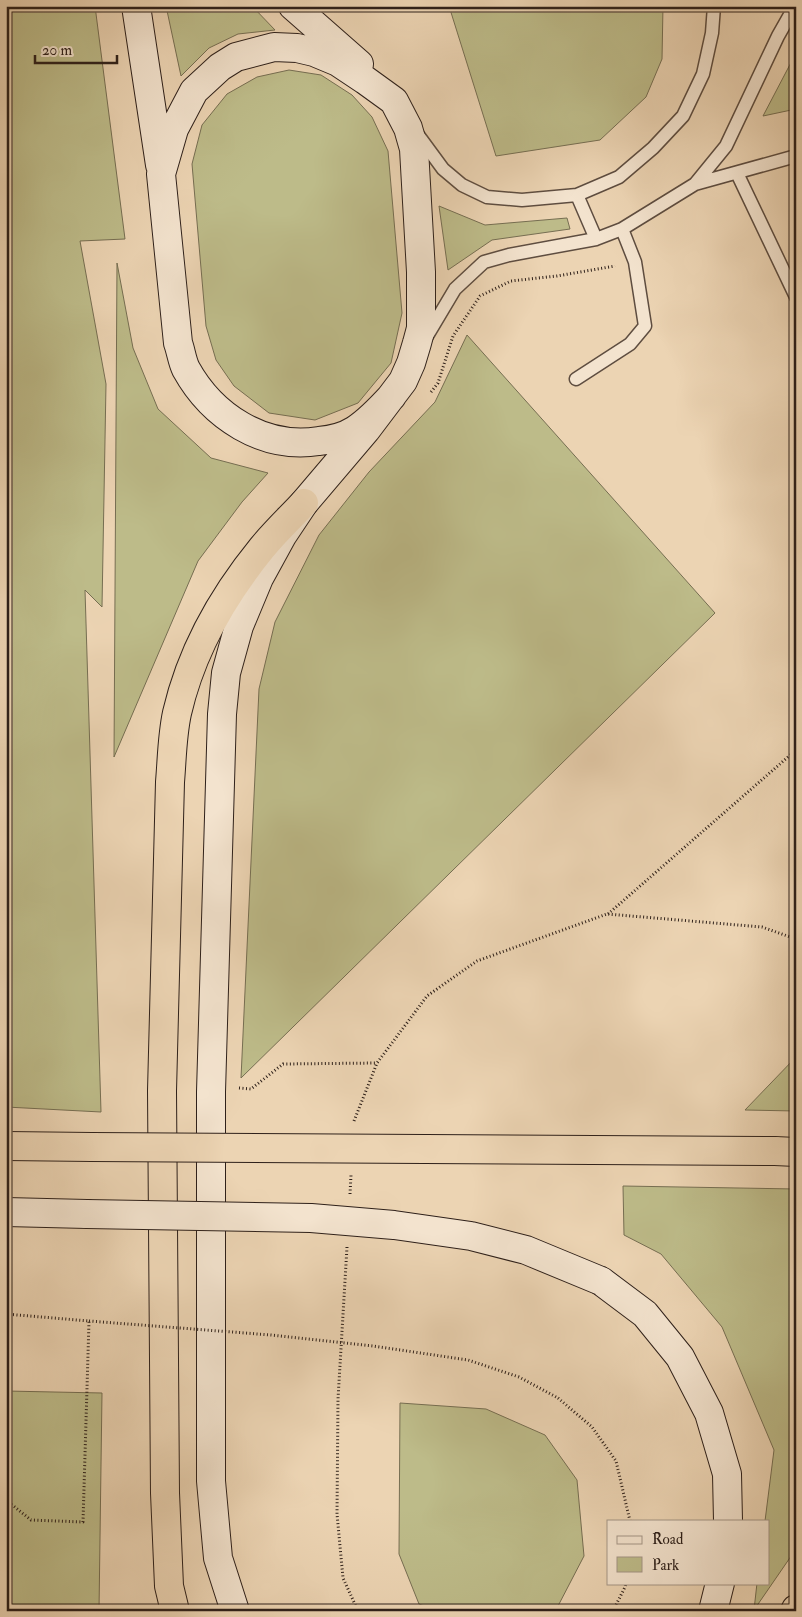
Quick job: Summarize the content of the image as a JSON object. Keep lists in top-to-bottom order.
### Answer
{
  "legend": ["Road", "Park"],
  "scale_bar": "20 m"
}
